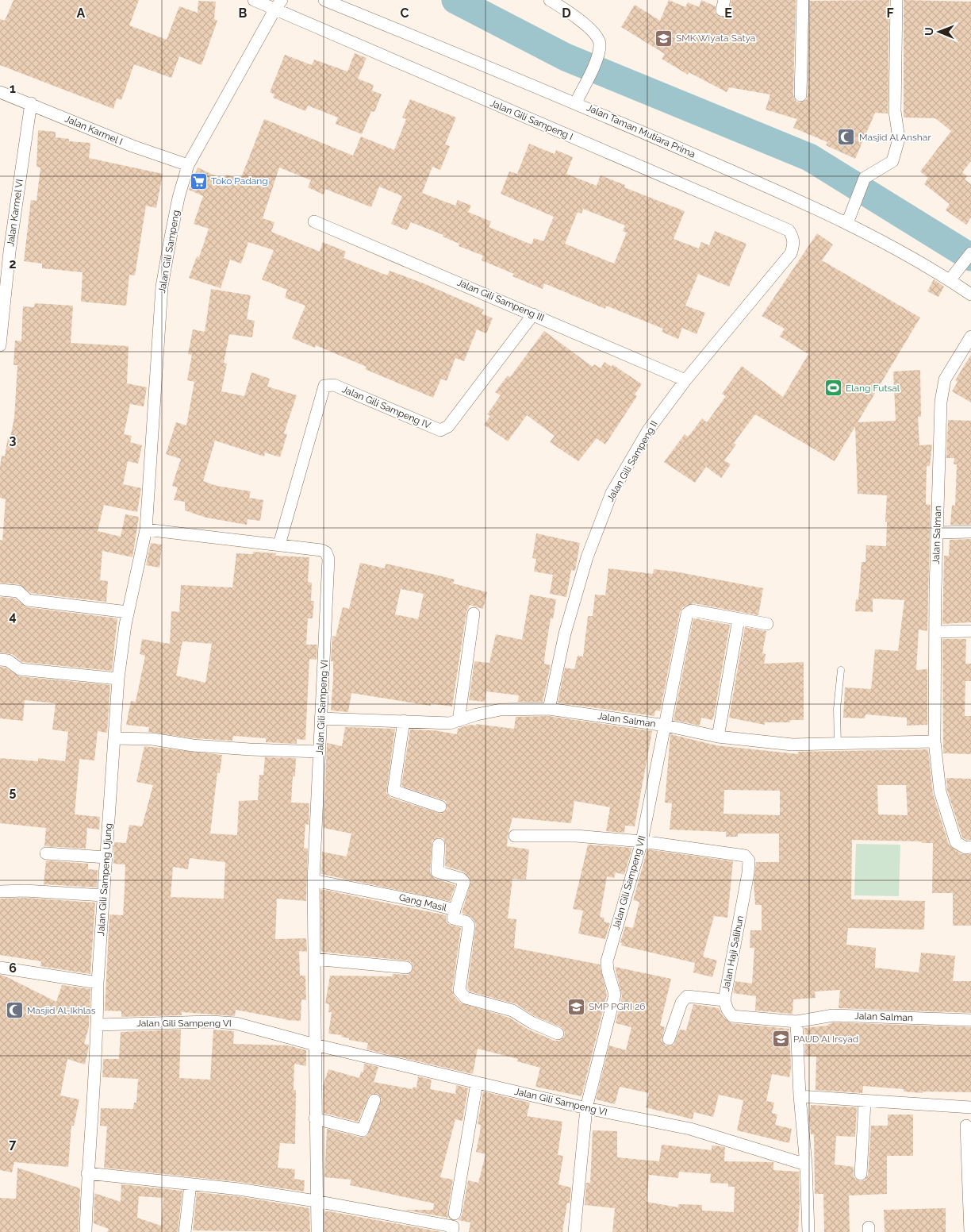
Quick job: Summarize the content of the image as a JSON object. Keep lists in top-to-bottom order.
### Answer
{
  "streets": {
    "street": [
      "Jalan Gili Sampeng I",
      "Jalan Karmel I",
      "Jalan Taman Mutiara Prima",
      "Jalan Karmel VI",
      "Jalan Gili Sampeng",
      "Jalan Gili Sampeng III",
      "Jalan Gili Sampeng IV",
      "Jalan Gili Sampeng II",
      "Jalan Salman",
      "Jalan Gili Sampeng VI",
      "Jalan Gili Sampeng Ujung",
      "Jalan Gili Sampeng VII",
      "Gang Masil",
      "Jalan Haji Salihun"
    ]
  },
  "crossings": [
    ["Jalan Gili Sampeng I", "Jalan Gili Sampeng"],
    ["Jalan Gili Sampeng I", "Jalan Gili Sampeng II"],
    ["Jalan Karmel I", "Jalan Karmel VI"],
    ["Jalan Karmel I", "Jalan Gili Sampeng"],
    ["Jalan Gili Sampeng", "Jalan Gili Sampeng VI"],
    ["Jalan Gili Sampeng", "Jalan Gili Sampeng Ujung"],
    ["Jalan Gili Sampeng III", "Jalan Gili Sampeng IV"],
    ["Jalan Gili Sampeng III", "Jalan Gili Sampeng II"],
    ["Jalan Gili Sampeng IV", "Jalan Gili Sampeng VI"],
    ["Jalan Gili Sampeng II", "Jalan Salman"],
    ["Jalan Salman", "Jalan Gili Sampeng VI"],
    ["Jalan Salman", "Jalan Gili Sampeng VII"],
    ["Jalan Salman", "Jalan Haji Salihun"],
    ["Jalan Gili Sampeng VI", "Jalan Gili Sampeng Ujung"],
    ["Jalan Gili Sampeng VI", "Jalan Gili Sampeng VII"],
    ["Jalan Gili Sampeng VI", "Gang Masil"],
    ["Jalan Gili Sampeng VII", "Jalan Haji Salihun"]
  ],
  "places": {
    "school or university": ["SMK Wiyata Satya", "SMP PGRI 26", "PAUD Al Irsyad"],
    "mosque": ["Masjid Al Anshar", "Masjid Al-Ikhlas"],
    "supermarket": ["Toko Padang"],
    "sports": ["Elang Futsal"]
  },
  "north": "left",
  "grid": {
    "columns": [
      "A",
      "B",
      "C",
      "D",
      "E",
      "F"
    ],
    "rows": [
      "1",
      "2",
      "3",
      "4",
      "5",
      "6",
      "7"
    ]
  }
}
